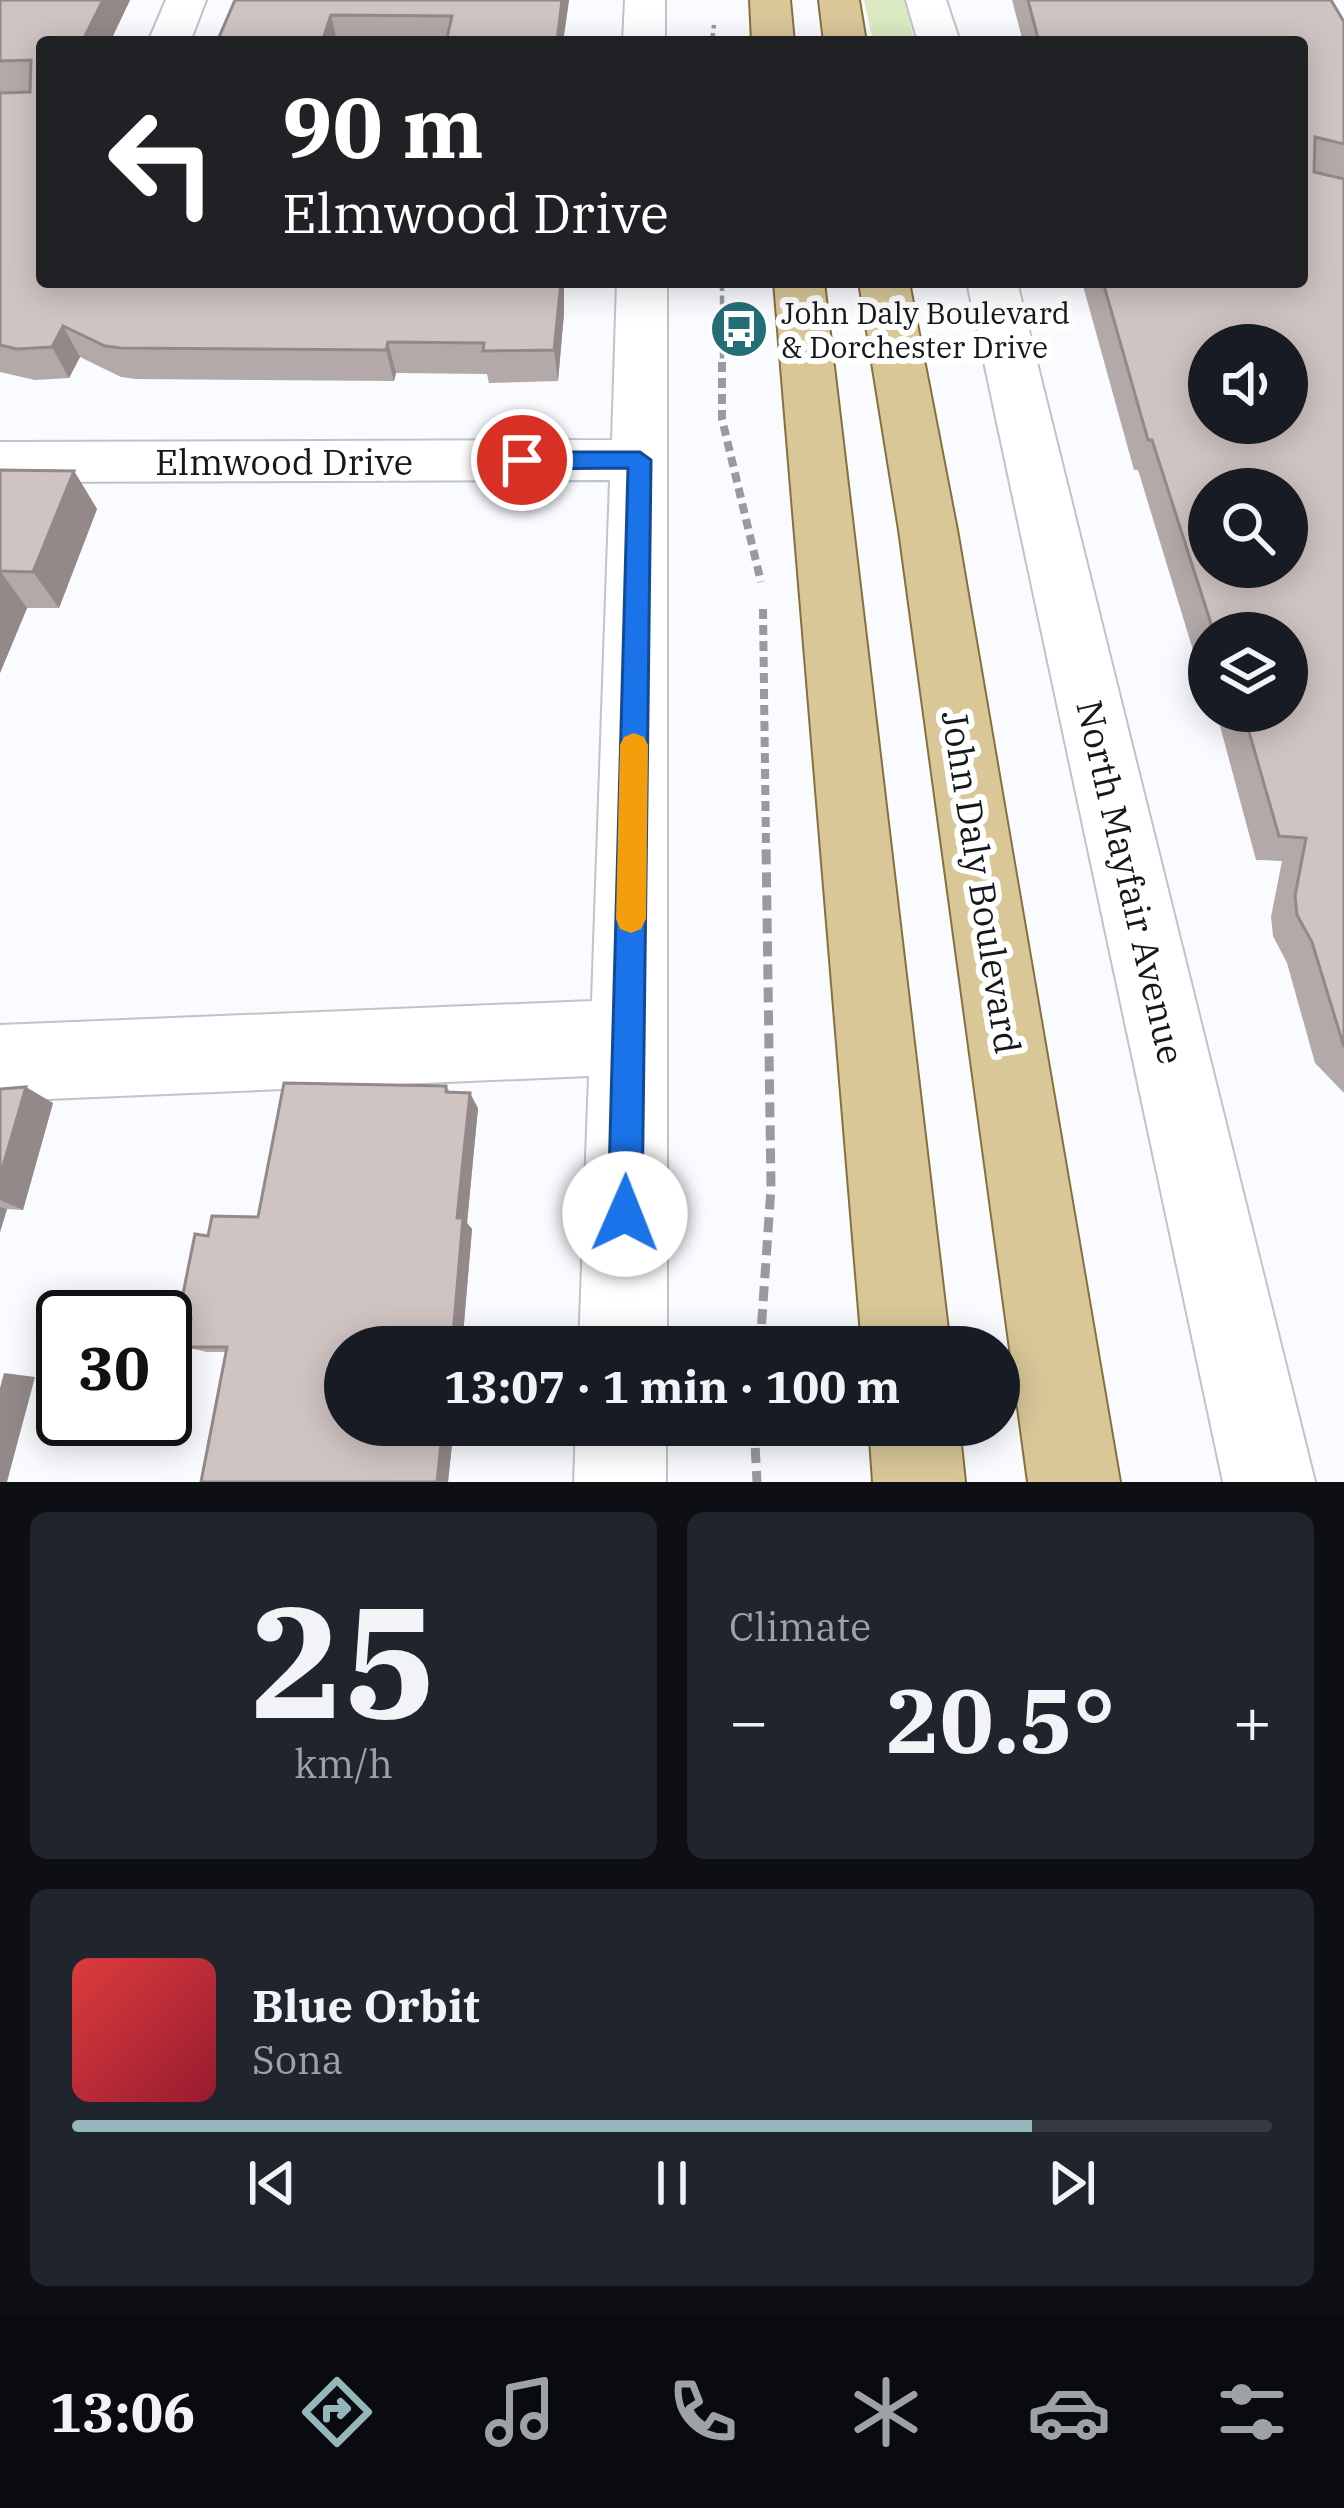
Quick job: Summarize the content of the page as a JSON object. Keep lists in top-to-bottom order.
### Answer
{
  "streets": {
    "main road": ["John Daly Boulevard"],
    "street": ["Elmwood Drive", "North Mayfair Avenue"]
  },
  "places": {
    "bus stop": ["John Daly Boulevard & Dorchester Drive"]
  },
  "page": {
    "turn": ["90 m", "Elmwood Drive"],
    "limit": "30",
    "trip": "13:07 · 1 min · 100 m",
    "tile": [
      ["25", "km/h"],
      "Climate"
    ],
    "heat": ["−", "20.5°", "+"],
    "song": ["Blue Orbit", "Sona"],
    "tabs": "13:06"
  }
}
